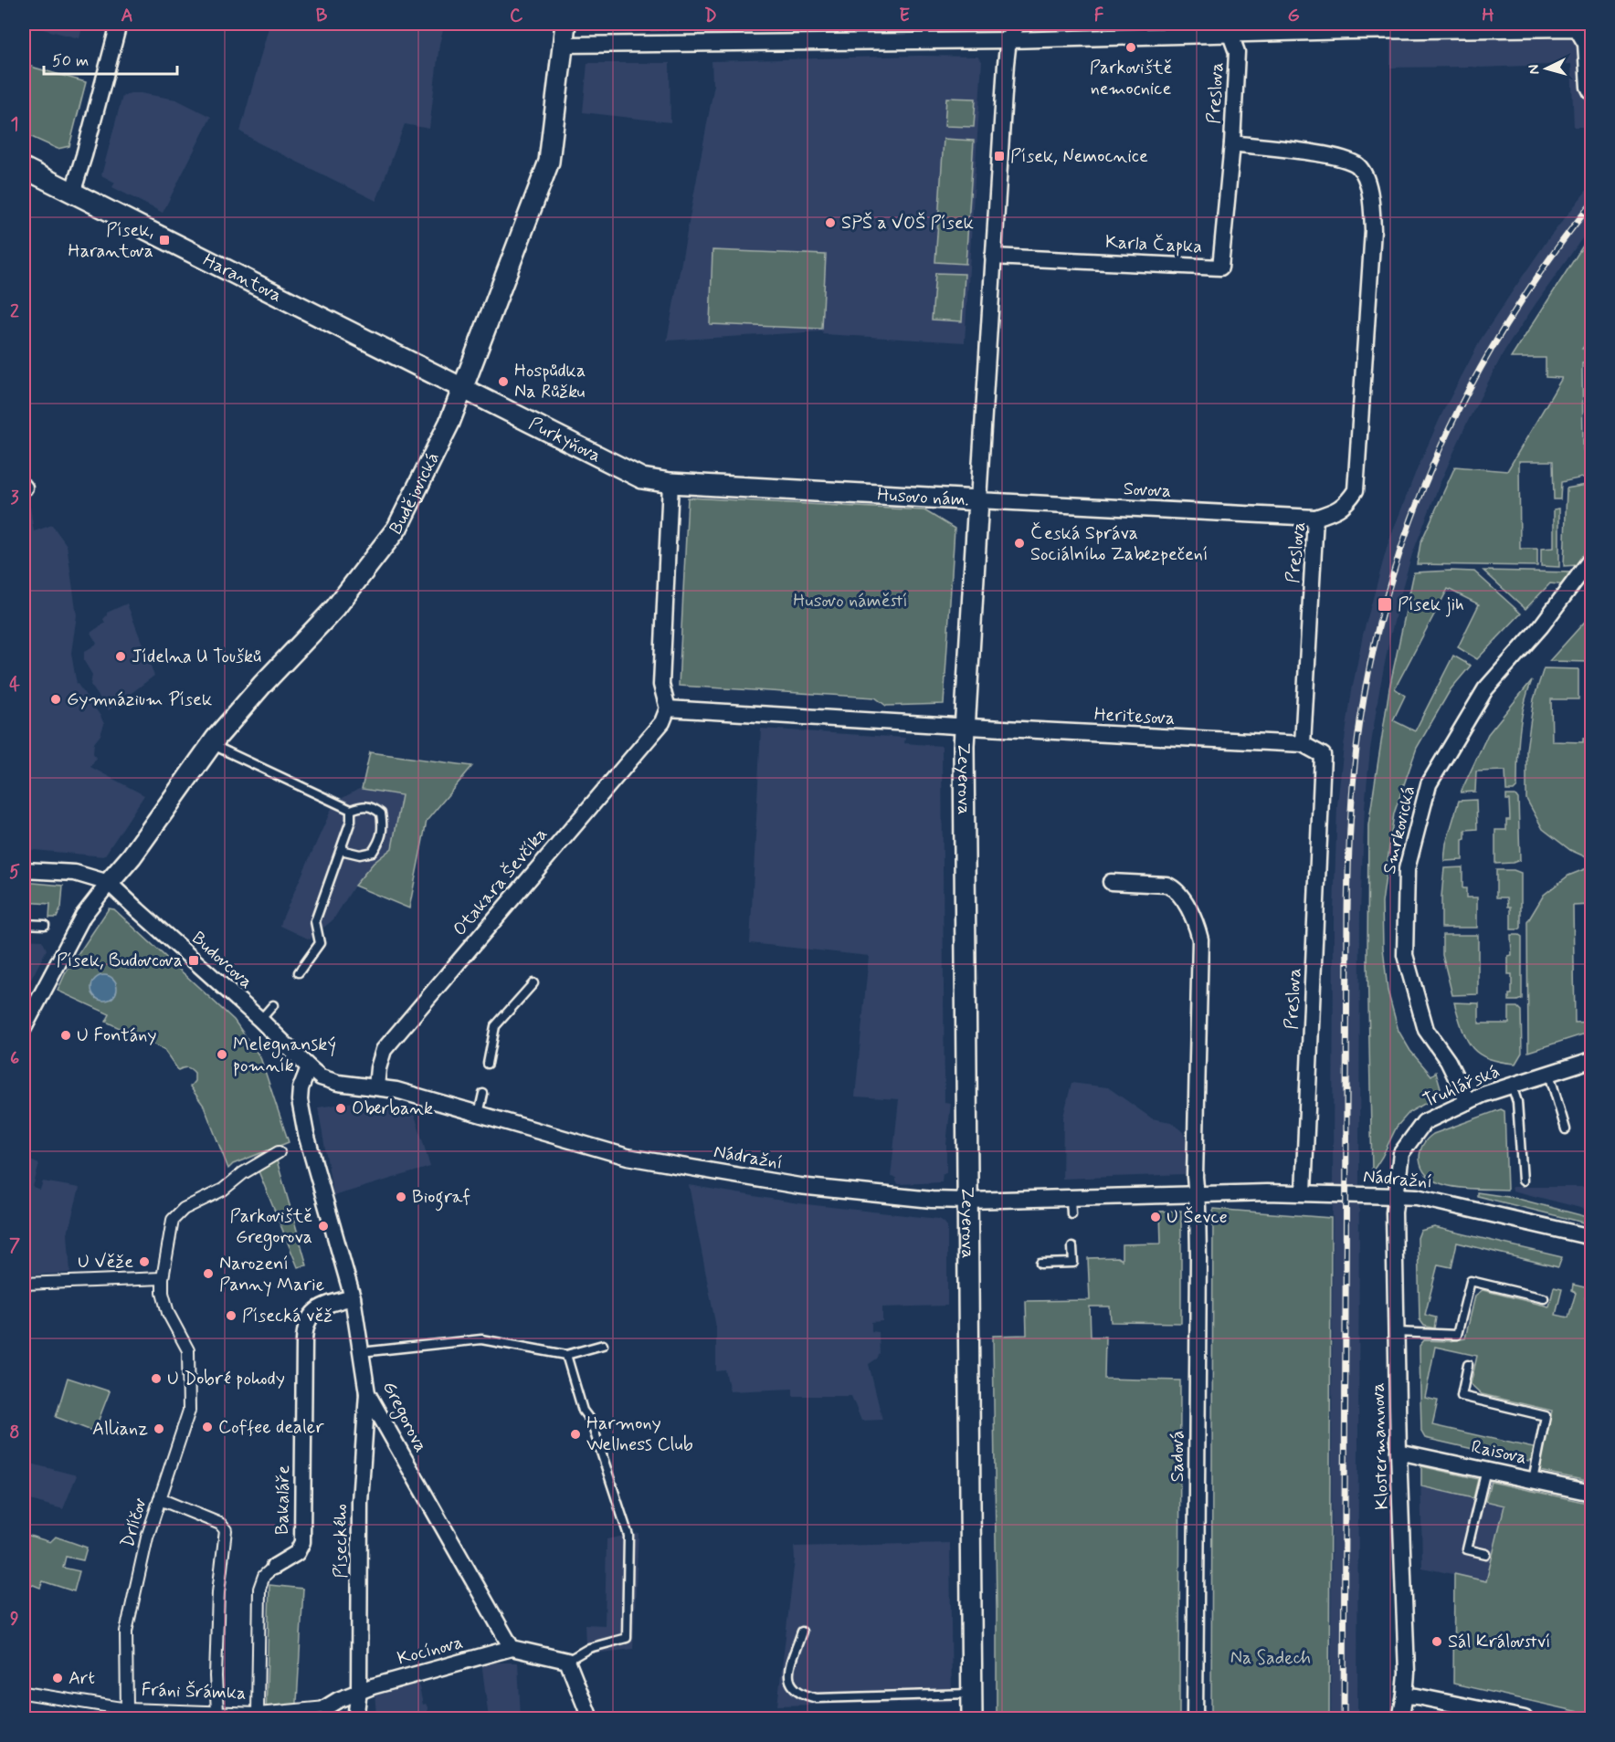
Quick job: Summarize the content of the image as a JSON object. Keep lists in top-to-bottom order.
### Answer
{
  "streets": {
    "street": [
      "Preslova",
      "Karla Čapka",
      "Harantova",
      "Purkyňova",
      "Sovova",
      "Budějovická",
      "Husovo nám.",
      "Heritesova",
      "Zeyerova",
      "Smrkovická",
      "Otakara Ševčíka",
      "Budovcova",
      "Truhlářská",
      "Nádražní",
      "Gregorova",
      "Klostermannova",
      "Raisova",
      "Sadová",
      "Bakaláře",
      "Drlíčov",
      "Píseckého",
      "Kocínova",
      "Fráni Šrámka"
    ]
  },
  "crossings": [
    ["Preslova", "Karla Čapka"],
    ["Preslova", "Sovova"],
    ["Preslova", "Heritesova"],
    ["Preslova", "Nádražní"],
    ["Harantova", "Purkyňova"],
    ["Harantova", "Budějovická"],
    ["Purkyňova", "Budějovická"],
    ["Purkyňova", "Husovo nám."],
    ["Sovova", "Husovo nám."],
    ["Budějovická", "Budovcova"],
    ["Husovo nám.", "Heritesova"],
    ["Husovo nám.", "Zeyerova"],
    ["Heritesova", "Zeyerova"],
    ["Zeyerova", "Nádražní"],
    ["Smrkovická", "Truhlářská"],
    ["Otakara Ševčíka", "Nádražní"],
    ["Budovcova", "Nádražní"],
    ["Budovcova", "Gregorova"],
    ["Truhlářská", "Nádražní"],
    ["Truhlářská", "Klostermannova"],
    ["Nádražní", "Gregorova"],
    ["Nádražní", "Klostermannova"],
    ["Nádražní", "Sadová"],
    ["Gregorova", "Bakaláře"],
    ["Gregorova", "Píseckého"],
    ["Gregorova", "Kocínova"],
    ["Klostermannova", "Raisova"],
    ["Bakaláře", "Fráni Šrámka"],
    ["Drlíčov", "Fráni Šrámka"],
    ["Píseckého", "Kocínova"],
    ["Píseckého", "Fráni Šrámka"],
    ["Kocínova", "Fráni Šrámka"]
  ],
  "parks": ["Husovo náměstí", "Na Sadech"],
  "places": {
    "other": [
      "Parkoviště nemocnice",
      "SPŠ a VOŠ Písek",
      "Hospůdka Na Růžku",
      "Česká Správa Sociálního Zabezpečení",
      "Jídelna U Toušků",
      "Gymnázium Písek",
      "U Fontány",
      "Melegnanský pomník",
      "Oberbank",
      "Biograf",
      "U Ševce",
      "Parkoviště Gregorova",
      "U Věže",
      "Narození Panny Marie",
      "Písecká věž",
      "U Dobré pohody",
      "Coffee dealer",
      "Allianz",
      "Harmony Wellness Club",
      "Sál Království",
      "Art"
    ],
    "transit": [
      "Písek, Nemocnice",
      "Písek, Harantova",
      "Písek jih",
      "Písek, Budovcova"
    ]
  },
  "scale_bar": "50 m",
  "north": "left",
  "grid": {
    "columns": [
      "A",
      "B",
      "C",
      "D",
      "E",
      "F",
      "G",
      "H"
    ],
    "rows": [
      "1",
      "2",
      "3",
      "4",
      "5",
      "6",
      "7",
      "8",
      "9"
    ]
  }
}
